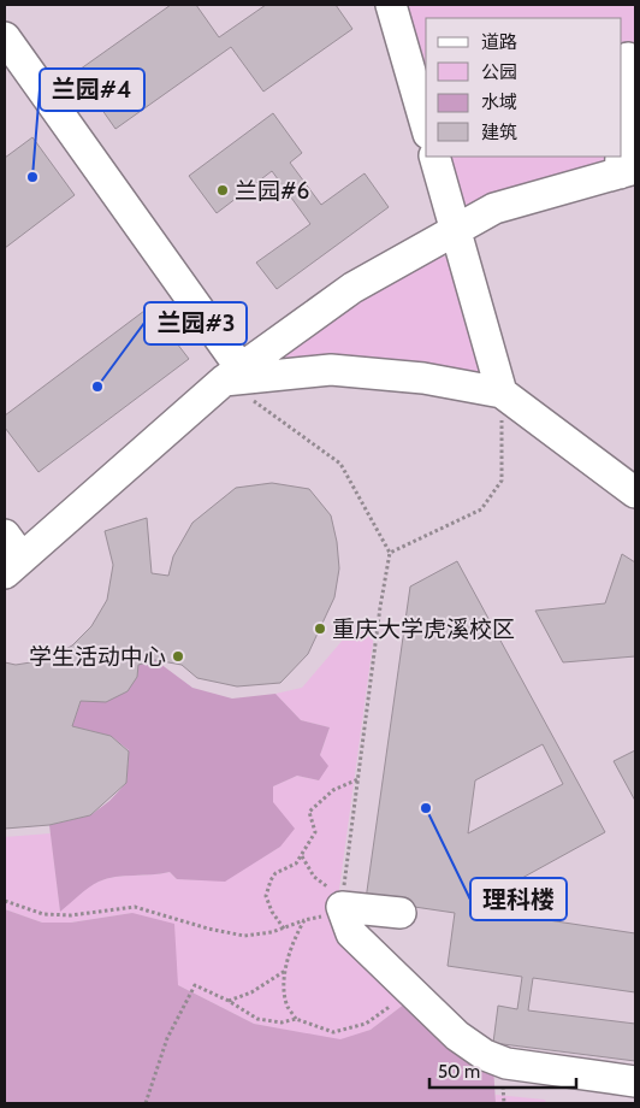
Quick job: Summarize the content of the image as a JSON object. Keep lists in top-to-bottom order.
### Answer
{
  "places": [
    "兰园#4",
    "兰园#6",
    "兰园#3",
    "重庆大学虎溪校区",
    "学生活动中心",
    "理科楼"
  ],
  "legend": [
    "道路",
    "公园",
    "水域",
    "建筑"
  ],
  "scale_bar": "50 m"
}
